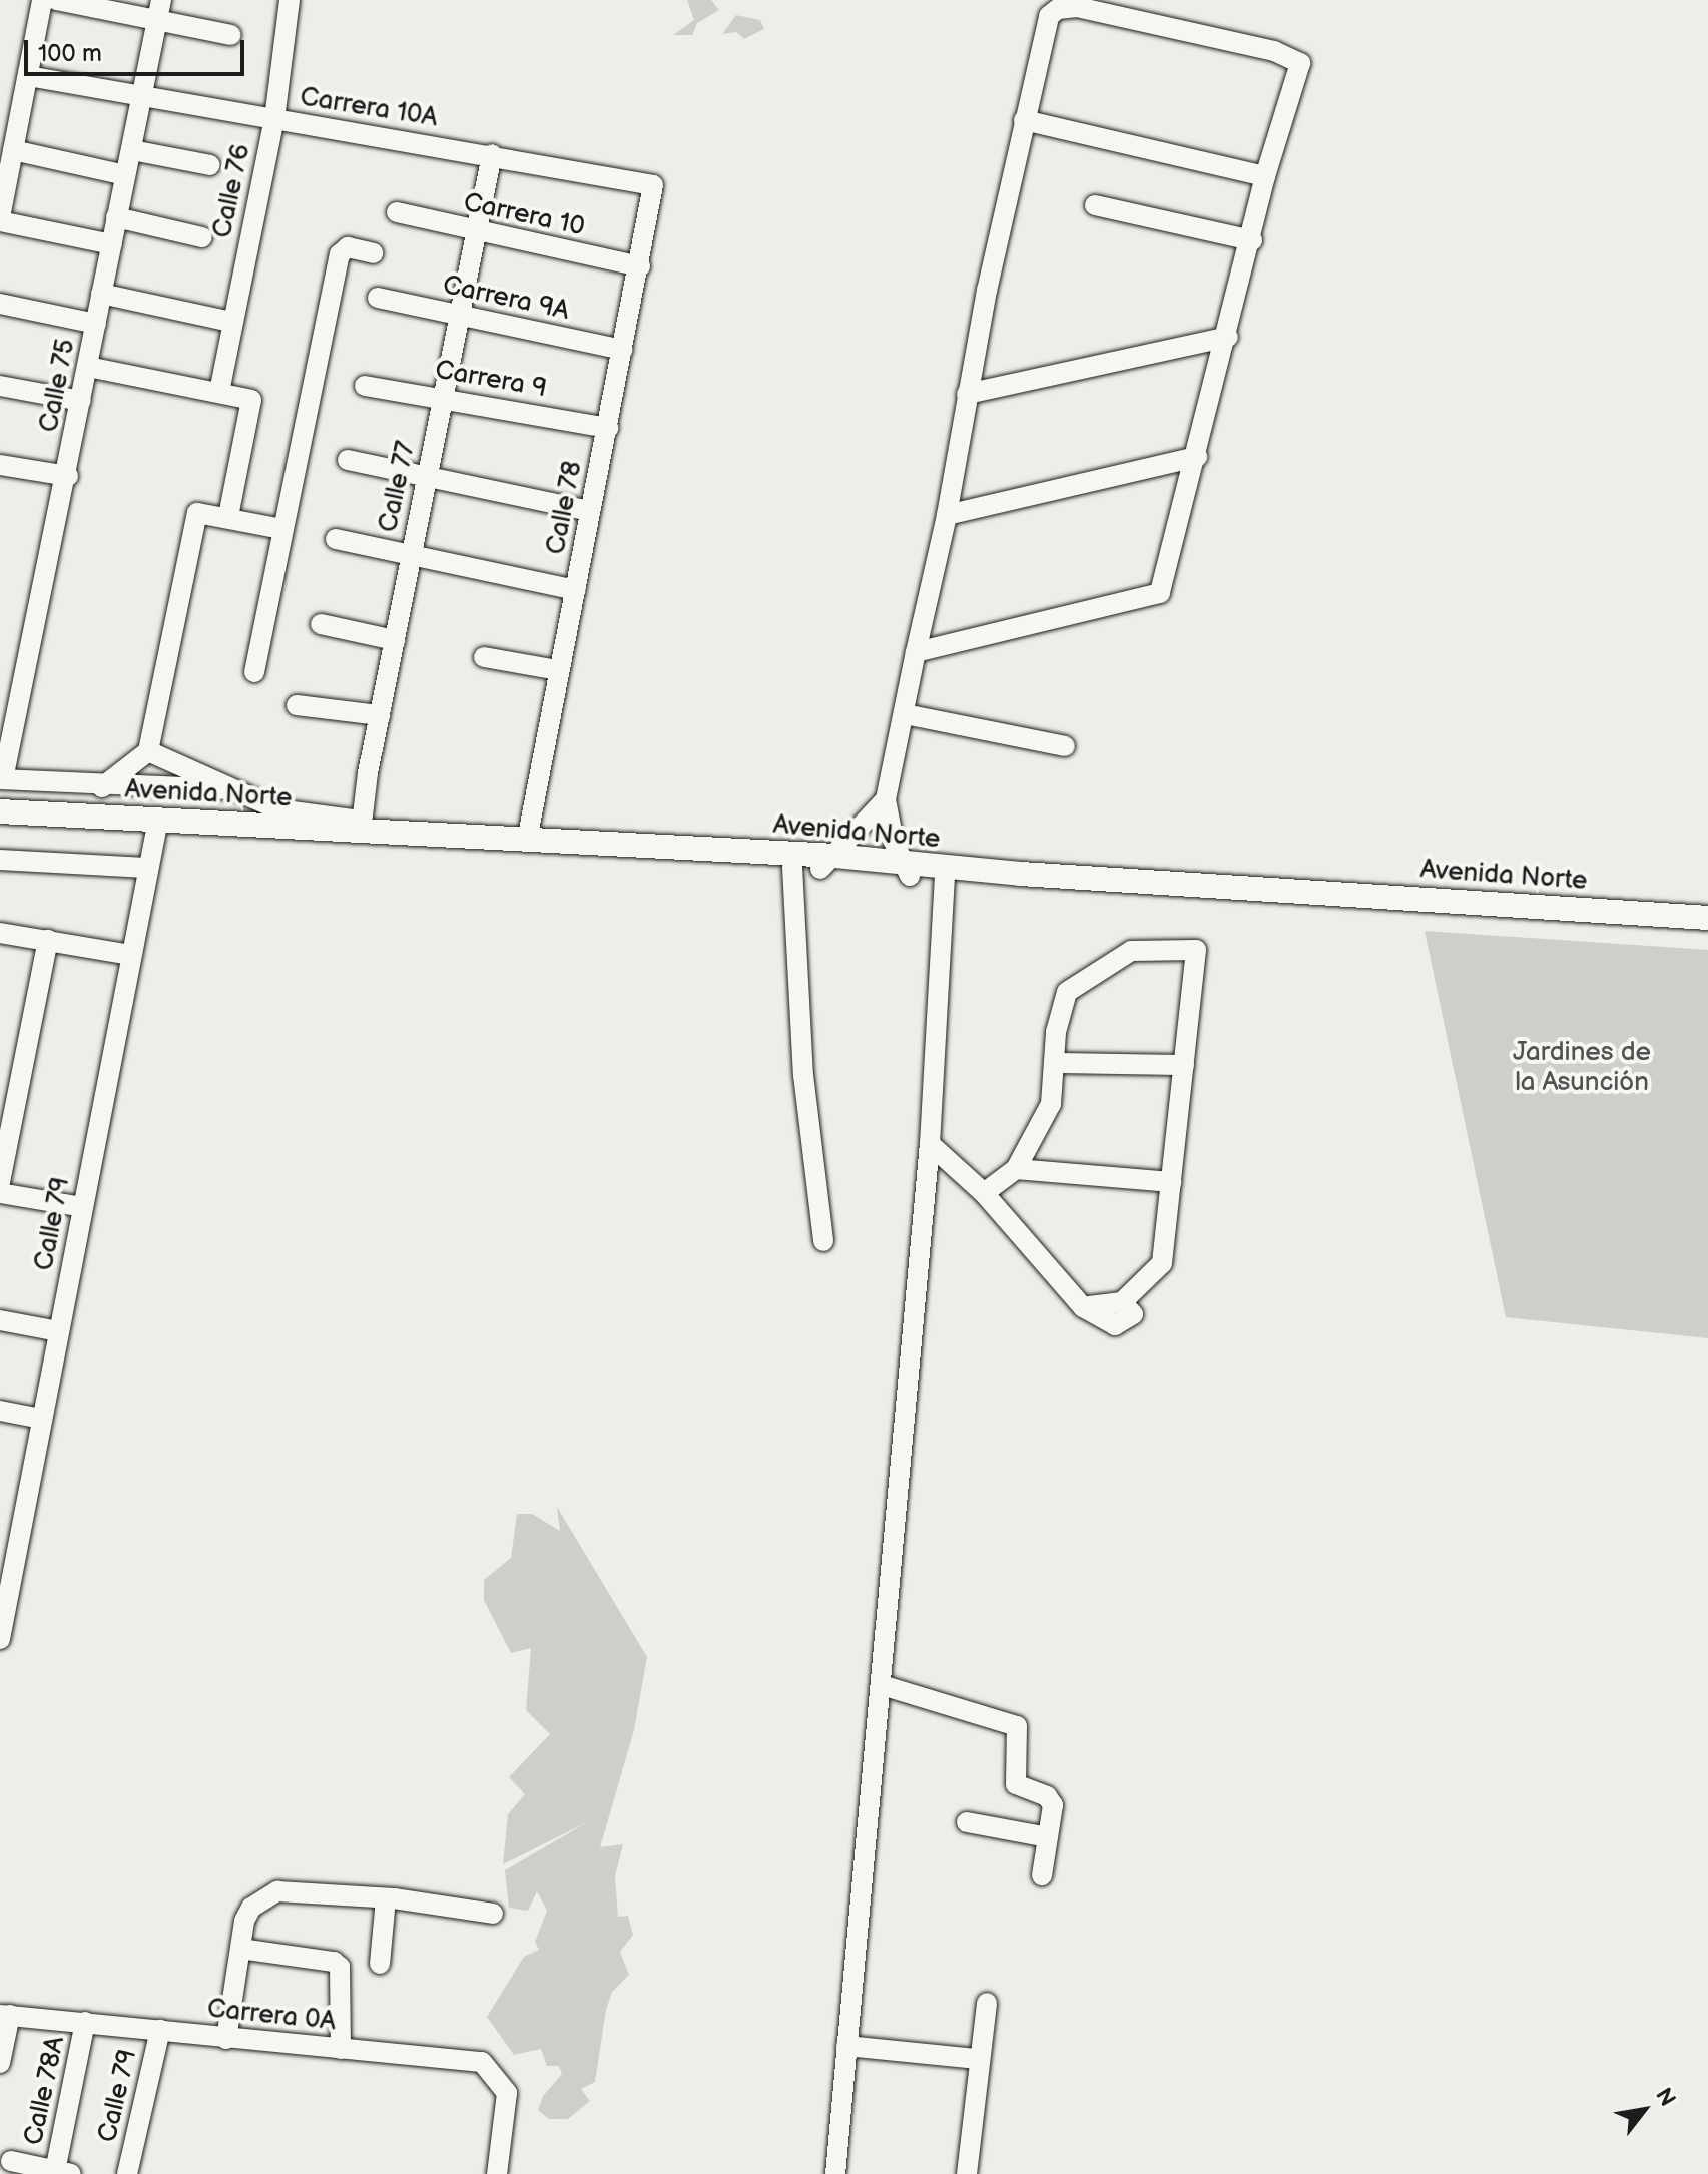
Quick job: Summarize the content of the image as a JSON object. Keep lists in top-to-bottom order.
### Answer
{
  "streets": {
    "main road": ["Avenida Norte"],
    "street": [
      "Carrera 10A",
      "Calle 76",
      "Carrera 10",
      "Carrera 9A",
      "Carrera 9",
      "Calle 75",
      "Calle 77",
      "Calle 78",
      "Calle 79",
      "Carrera 0A",
      "Calle 78A"
    ]
  },
  "crossings": [
    ["Carrera 10A", "Calle 76"],
    ["Carrera 10A", "Calle 75"],
    ["Carrera 10A", "Calle 77"],
    ["Carrera 10A", "Calle 78"],
    ["Carrera 10", "Calle 77"],
    ["Carrera 10", "Calle 78"],
    ["Carrera 9A", "Calle 77"],
    ["Carrera 9A", "Calle 78"],
    ["Carrera 9", "Calle 77"],
    ["Carrera 9", "Calle 78"],
    ["Calle 77", "Avenida Norte"],
    ["Calle 78", "Avenida Norte"],
    ["Avenida Norte", "Calle 79"],
    ["Calle 79", "Carrera 0A"],
    ["Carrera 0A", "Calle 78A"]
  ],
  "parks": ["Jardines de la Asunción"],
  "scale_bar": "100 m",
  "north": "top right"
}
